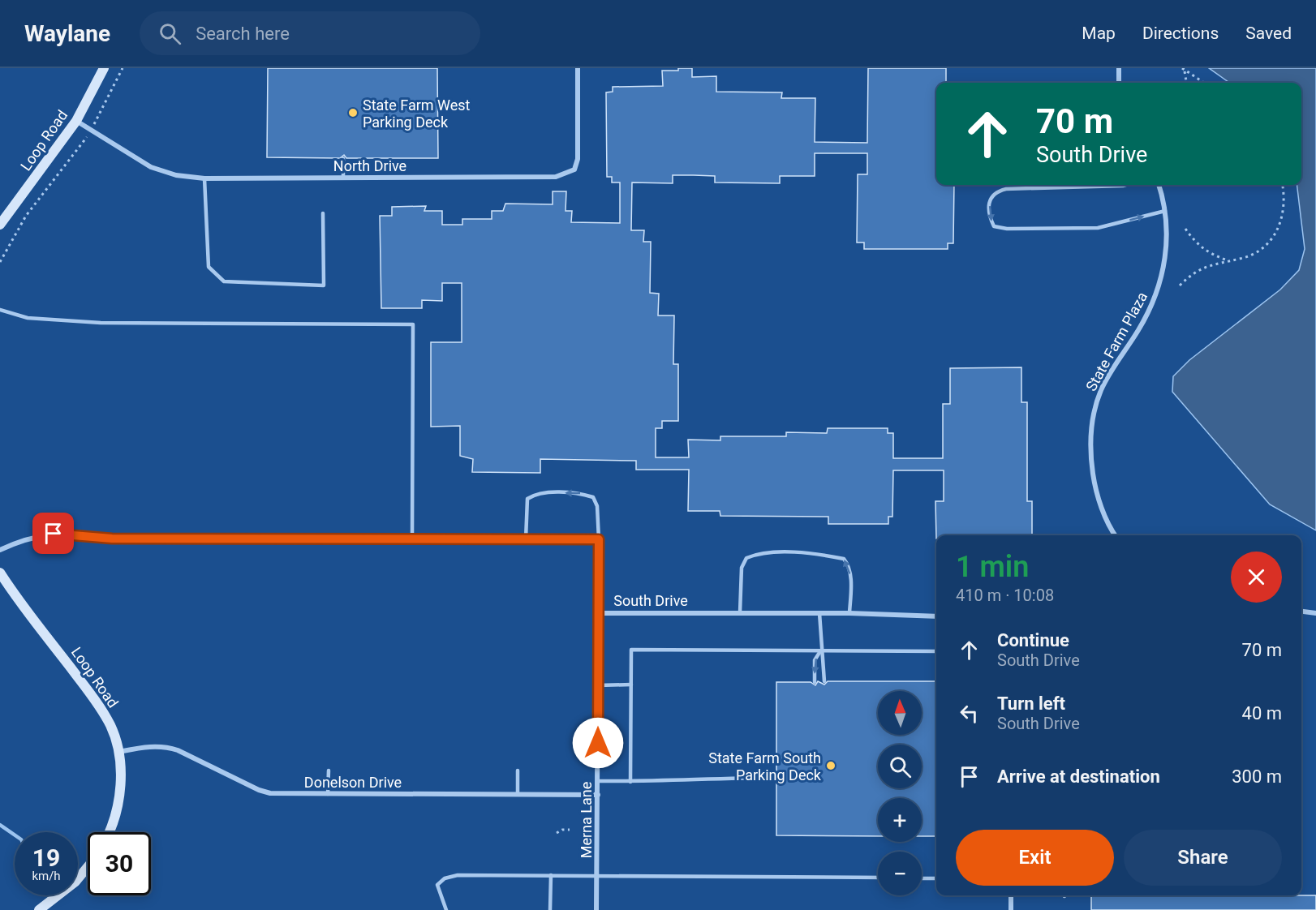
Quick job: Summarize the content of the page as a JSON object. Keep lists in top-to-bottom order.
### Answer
{
  "streets": {
    "street": [
      "Loop Road",
      "North Drive",
      "State Farm Plaza",
      "South Drive",
      "Donelson Drive",
      "Merna Lane"
    ]
  },
  "crossings": [
    ["Loop Road", "North Drive"],
    ["Loop Road", "Donelson Drive"],
    ["South Drive", "Merna Lane"],
    ["Donelson Drive", "Merna Lane"]
  ],
  "places": ["State Farm West Parking Deck", "State Farm South Parking Deck"],
  "north": "top",
  "page": {
    "header": "Waylane",
    "search": "Search here",
    "nav": ["Map", "Directions", "Saved"],
    "turn": ["70 m", "South Drive"],
    "heading": ["1 min", "410 m · 10:08"],
    "list": [
      {
        "name": "Continue",
        "note": "South Drive",
        "value": "70 m"
      },
      {
        "name": "Turn left",
        "note": "South Drive",
        "value": "40 m"
      },
      {
        "name": "Arrive at destination",
        "value": "300 m"
      }
    ],
    "map_buttons": ["+", "−"],
    "buttons": ["Exit", "Share"],
    "speed": "19 km/h",
    "limit": "30"
  }
}
